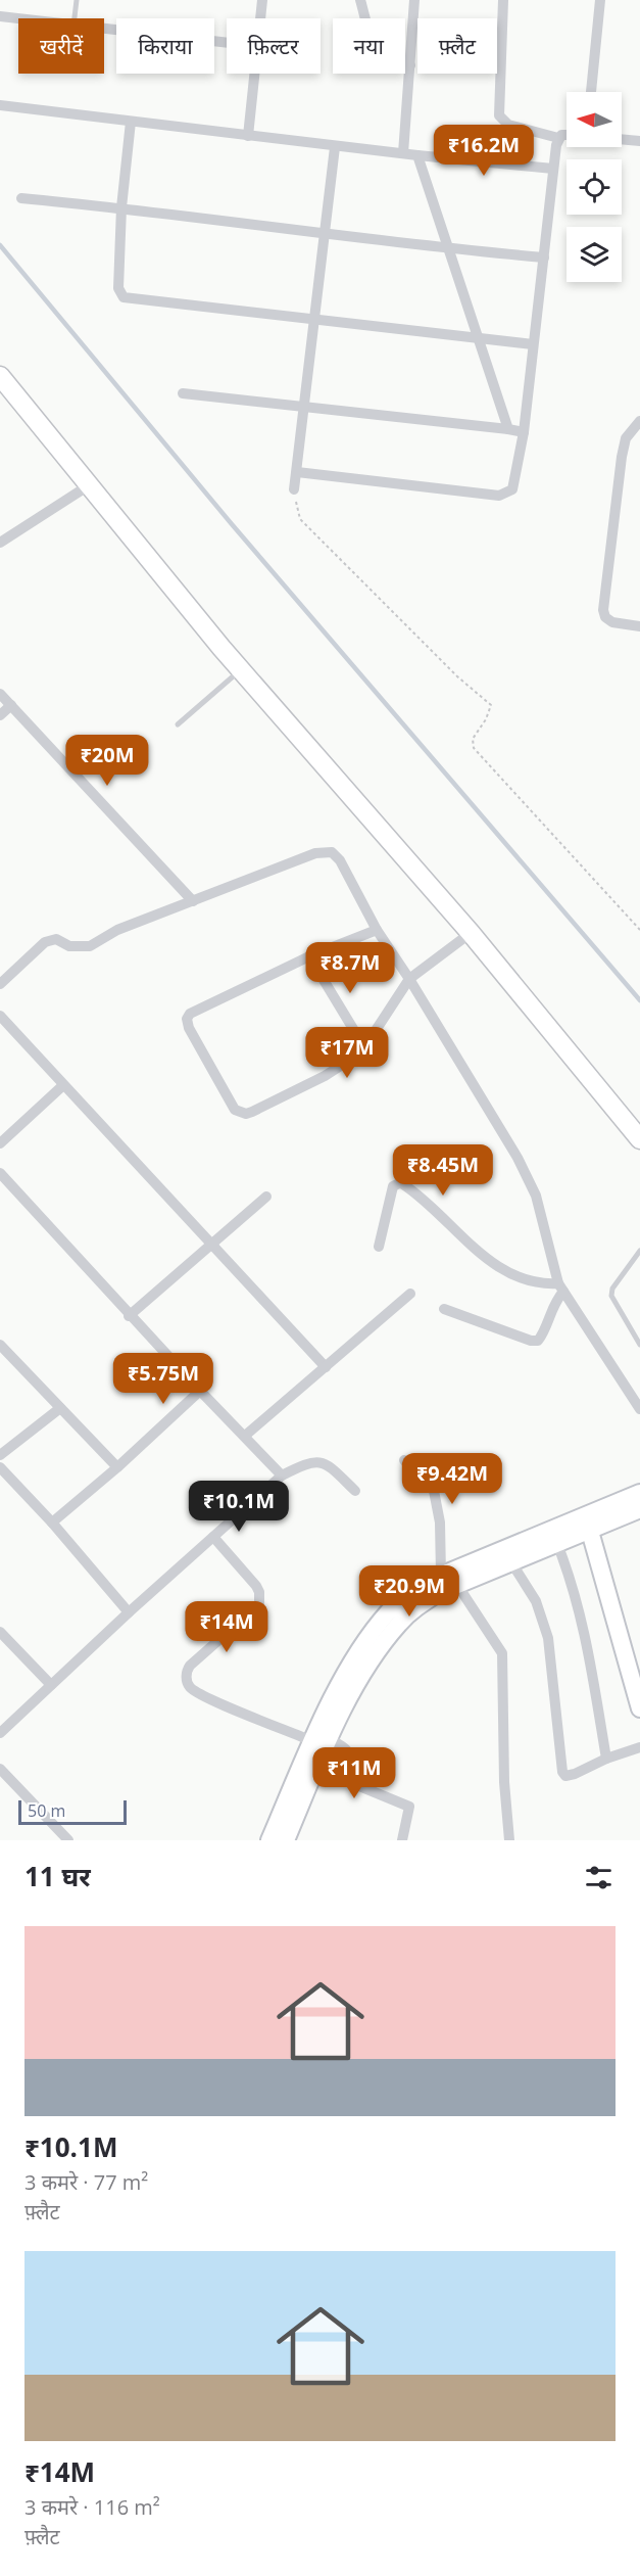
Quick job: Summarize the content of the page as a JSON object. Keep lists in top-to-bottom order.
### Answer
{
  "scale_bar": "50 m",
  "north": "left",
  "page": {
    "chip": [
      "खरीदें",
      "किराया",
      "फ़िल्टर",
      "नया",
      "फ़्लैट"
    ],
    "price": [
      "₹16.2M",
      "₹20M",
      "₹8.7M",
      "₹17M",
      "₹8.45M",
      "₹5.75M",
      "₹9.42M",
      "₹10.1M",
      "₹20.9M",
      "₹14M",
      "₹11M"
    ],
    "scale": "50 m",
    "heading": "11 घर",
    "list": [
      {
        "name": "₹10.1M",
        "note": "3 कमरे · 77 m² · फ़्लैट"
      },
      {
        "name": "₹14M",
        "note": "3 कमरे · 116 m² · फ़्लैट"
      }
    ]
  }
}
